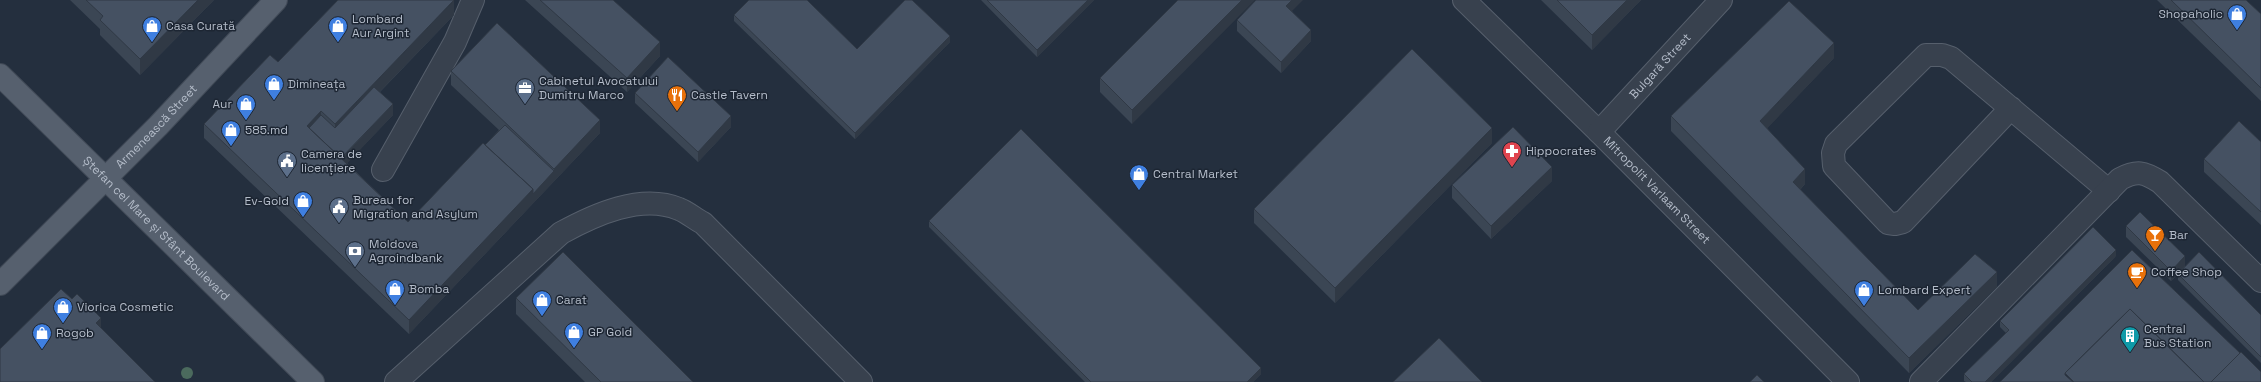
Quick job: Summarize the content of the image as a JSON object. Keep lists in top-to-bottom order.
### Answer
{
  "streets": {
    "main road": ["Armenească Street", "Ștefan cel Mare și Sfânt Boulevard"],
    "street": ["Bulgară Street", "Mitropolit Varlaam Street"]
  },
  "crossings": [
    ["Bulgară Street", "Mitropolit Varlaam Street"],
    ["Armenească Street", "Ștefan cel Mare și Sfânt Boulevard"]
  ],
  "places": {
    "shop": [
      "Shopaholic",
      "Casa Curată",
      "Lombard Aur Argint",
      "Dimineața",
      "Aur",
      "585.md",
      "Central Market",
      "Ev-Gold",
      "Bomba",
      "Lombard Expert",
      "Carat",
      "Viorica Cosmetic",
      "GP Gold",
      "Rogob"
    ],
    "office": ["Cabinetul Avocatului Dumitru Marco"],
    "restaurant": ["Castle Tavern"],
    "pharmacy": ["Hippocrates"],
    "public building": ["Camera de licențiere", "Bureau for Migration and Asylum"],
    "bar": ["Bar"],
    "bank": ["Moldova Agroindbank"],
    "cafe": ["Coffee Shop"],
    "building": ["Central Bus Station"]
  }
}
